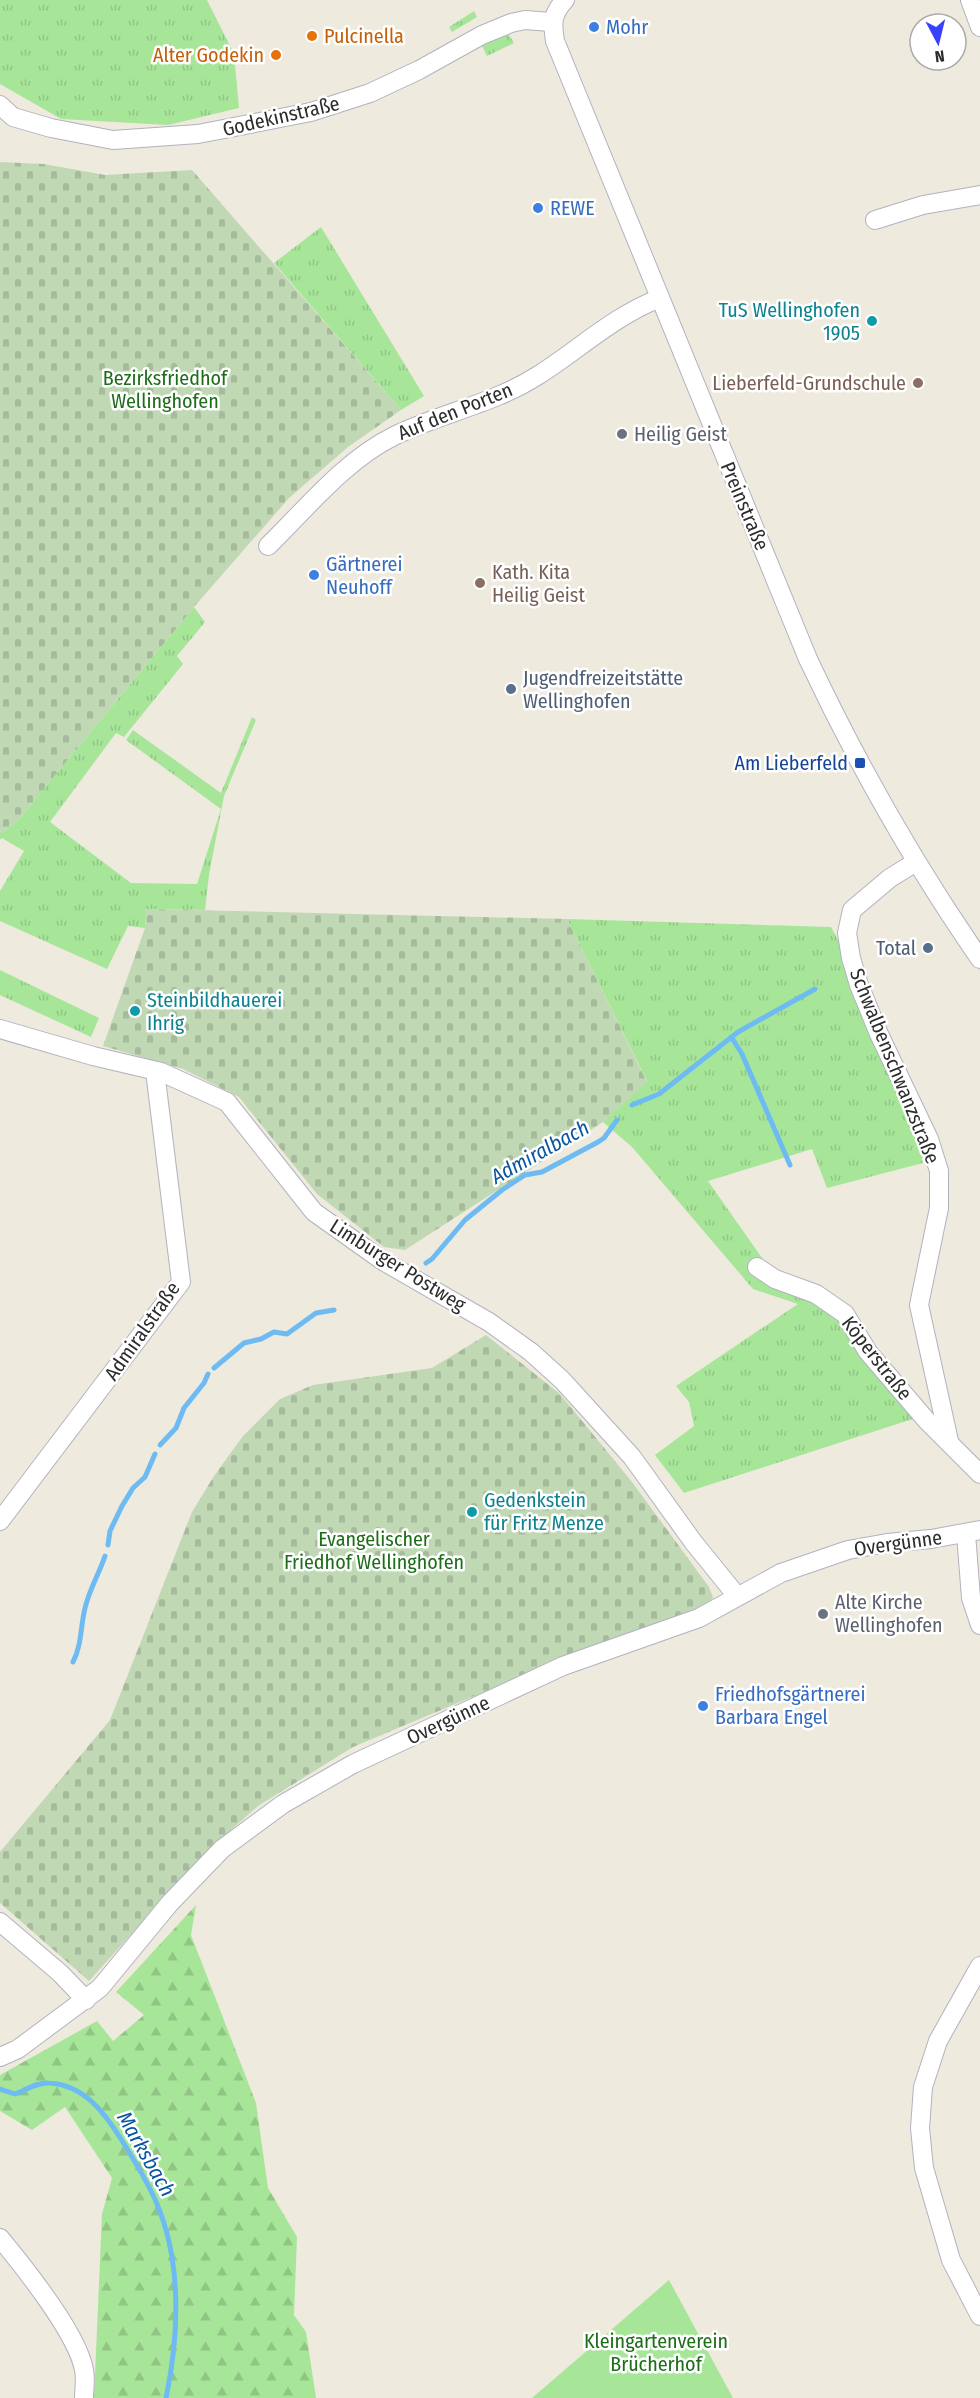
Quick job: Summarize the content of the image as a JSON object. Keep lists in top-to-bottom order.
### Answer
{
  "streets": {
    "street": [
      "Godekinstraße",
      "Auf den Porten",
      "Preinstraße",
      "Schwalbenschwanzstraße",
      "Limburger Postweg",
      "Admiralstraße",
      "Köperstraße",
      "Overgünne"
    ]
  },
  "crossings": [
    ["Godekinstraße", "Preinstraße"],
    ["Auf den Porten", "Preinstraße"],
    ["Preinstraße", "Schwalbenschwanzstraße"],
    ["Schwalbenschwanzstraße", "Köperstraße"],
    ["Limburger Postweg", "Admiralstraße"],
    ["Limburger Postweg", "Overgünne"]
  ],
  "water": ["Admiralbach", "Marksbach"],
  "parks": ["Bezirksfriedhof Wellinghofen", "Evangelischer Friedhof Wellinghofen", "Kleingartenverein Brücherhof"],
  "places": {
    "other": [
      "Mohr",
      "Pulcinella",
      "Alter Godekin",
      "REWE",
      "TuS Wellinghofen 1905",
      "Lieberfeld-Grundschule",
      "Heilig Geist",
      "Gärtnerei Neuhoff",
      "Kath. Kita Heilig Geist",
      "Jugendfreizeitstätte Wellinghofen",
      "Total",
      "Steinbildhauerei Ihrig",
      "Gedenkstein für Fritz Menze",
      "Alte Kirche Wellinghofen",
      "Friedhofsgärtnerei Barbara Engel"
    ],
    "transit": ["Am Lieberfeld"]
  },
  "north": "bottom"
}
